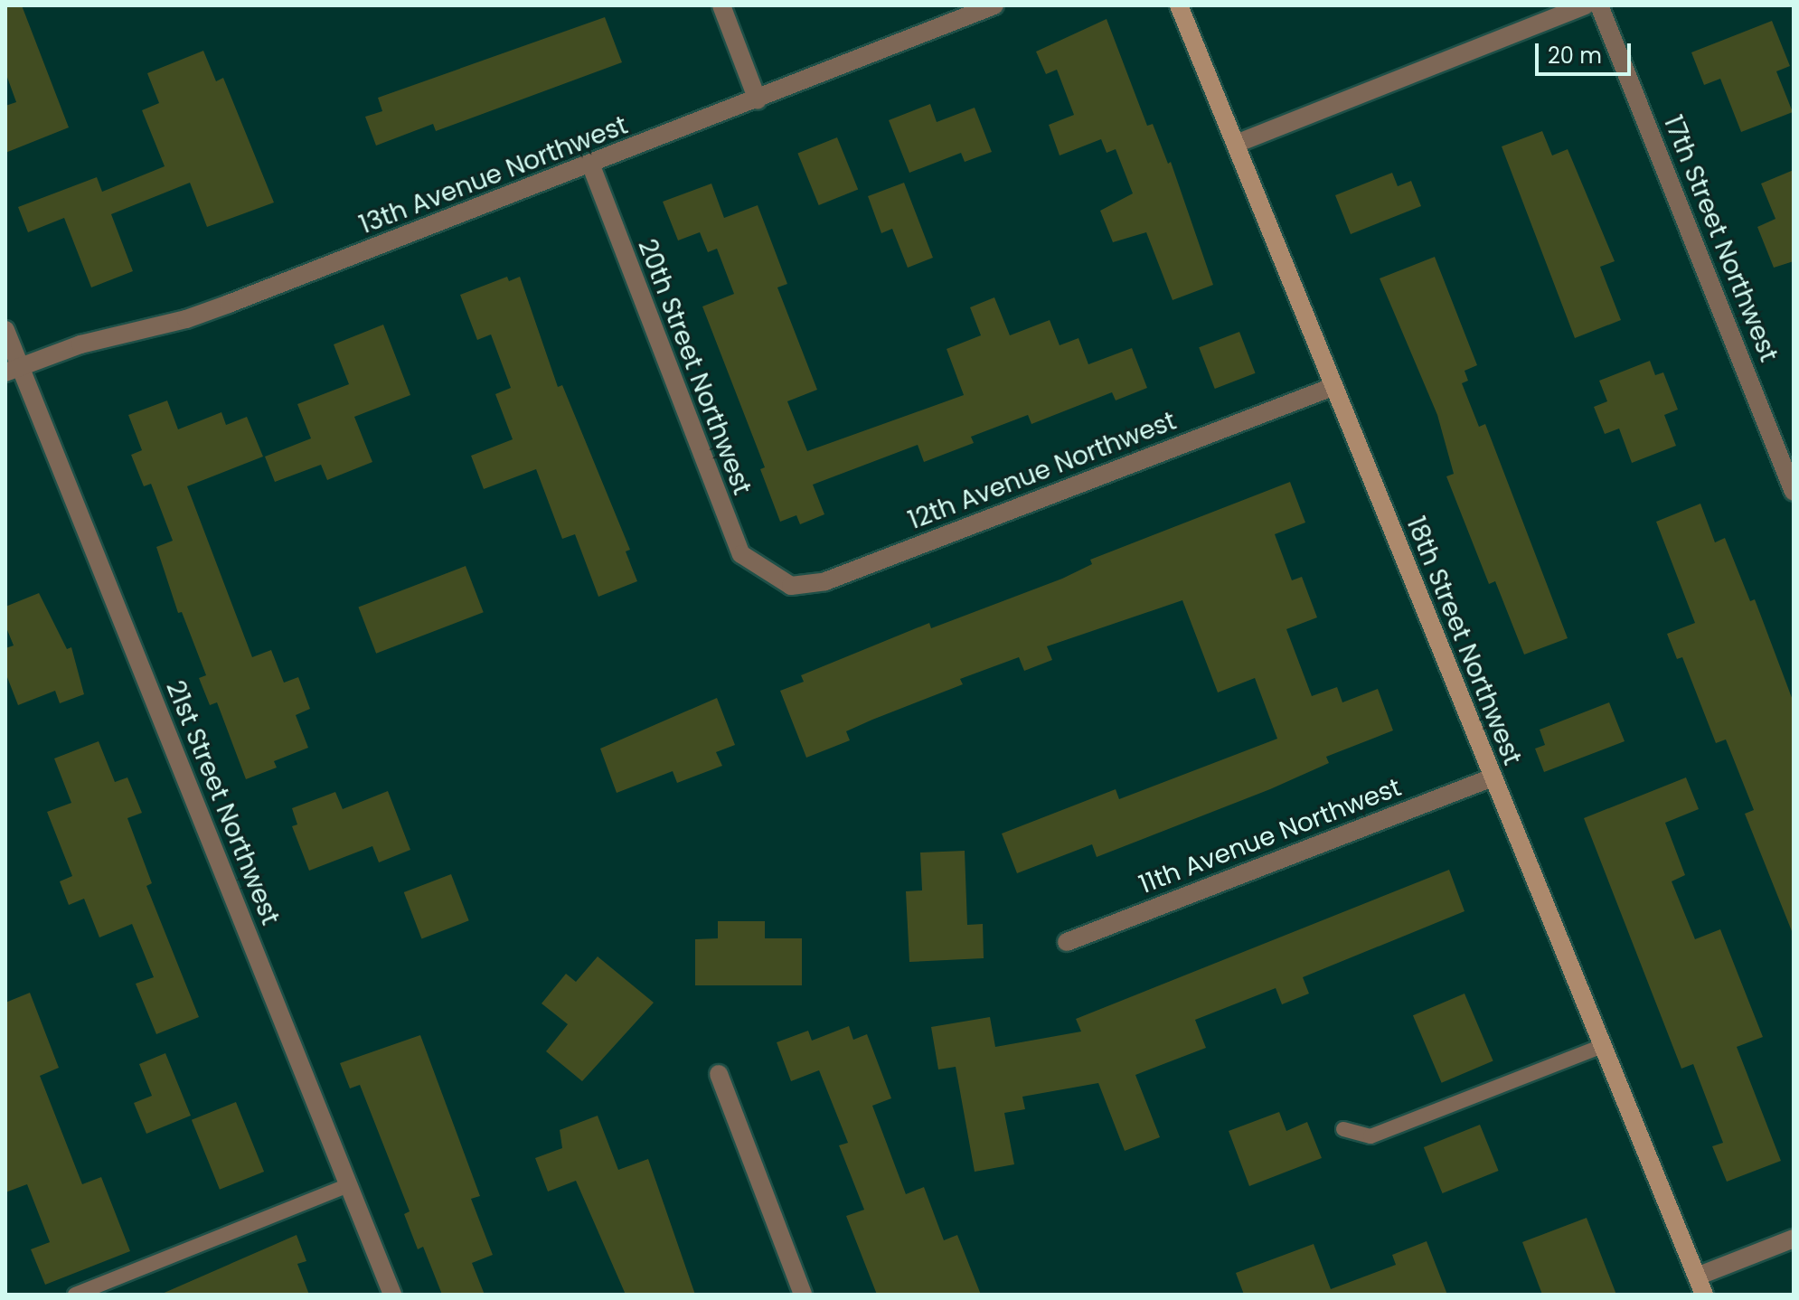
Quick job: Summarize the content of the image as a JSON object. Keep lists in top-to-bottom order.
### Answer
{
  "streets": {
    "street": [
      "13th Avenue Northwest",
      "17th Street Northwest",
      "20th Street Northwest",
      "12th Avenue Northwest",
      "18th Street Northwest",
      "21st Street Northwest",
      "11th Avenue Northwest"
    ]
  },
  "crossings": [
    ["13th Avenue Northwest", "20th Street Northwest"],
    ["13th Avenue Northwest", "21st Street Northwest"],
    ["20th Street Northwest", "12th Avenue Northwest"],
    ["12th Avenue Northwest", "18th Street Northwest"],
    ["18th Street Northwest", "11th Avenue Northwest"]
  ],
  "scale_bar": "20 m"
}
